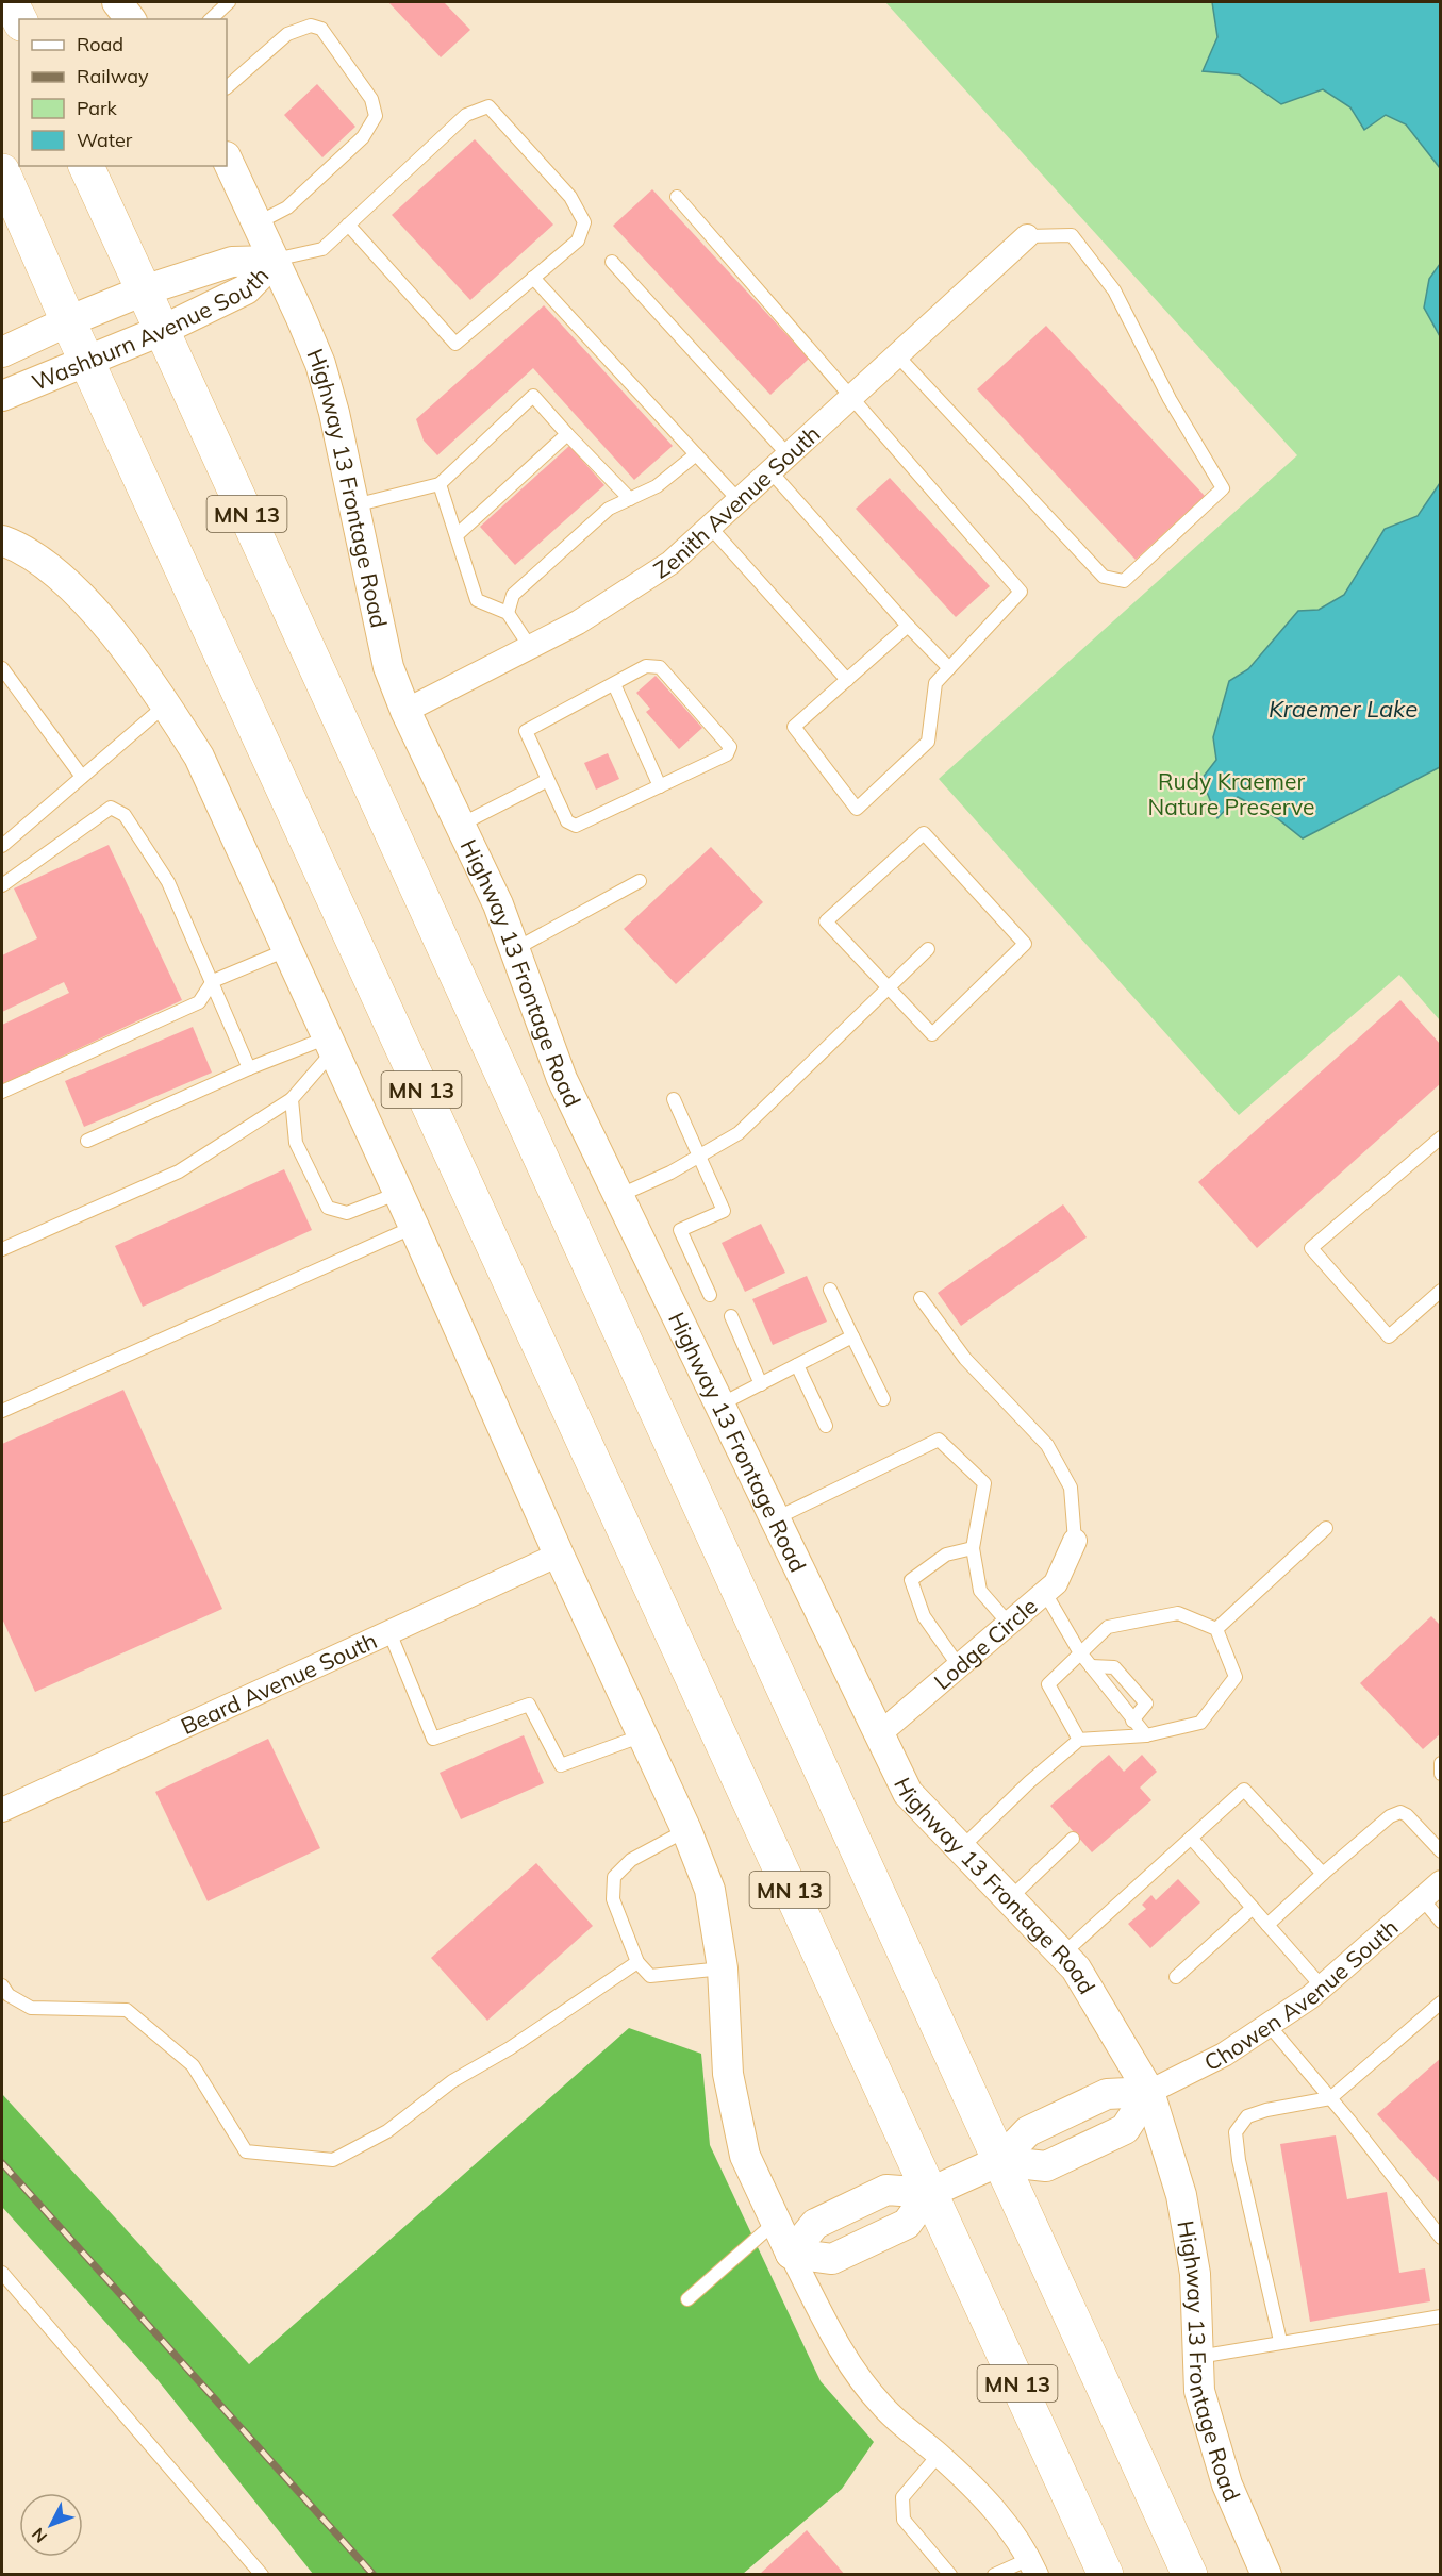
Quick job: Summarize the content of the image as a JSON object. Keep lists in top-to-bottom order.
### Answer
{
  "streets": {
    "highway": ["MN 13"],
    "street": [
      "Washburn Avenue South",
      "Highway 13 Frontage Road",
      "Zenith Avenue South",
      "Lodge Circle",
      "Beard Avenue South",
      "Chowen Avenue South"
    ]
  },
  "crossings": [
    ["Washburn Avenue South", "Highway 13 Frontage Road"],
    ["Washburn Avenue South", "MN 13"],
    ["Highway 13 Frontage Road", "Zenith Avenue South"],
    ["Highway 13 Frontage Road", "Lodge Circle"],
    ["Highway 13 Frontage Road", "Chowen Avenue South"],
    ["MN 13", "Chowen Avenue South"]
  ],
  "water": ["Kraemer Lake"],
  "parks": ["Rudy Kraemer Nature Preserve"],
  "legend": [
    "Road",
    "Railway",
    "Park",
    "Water"
  ],
  "north": "bottom left"
}
